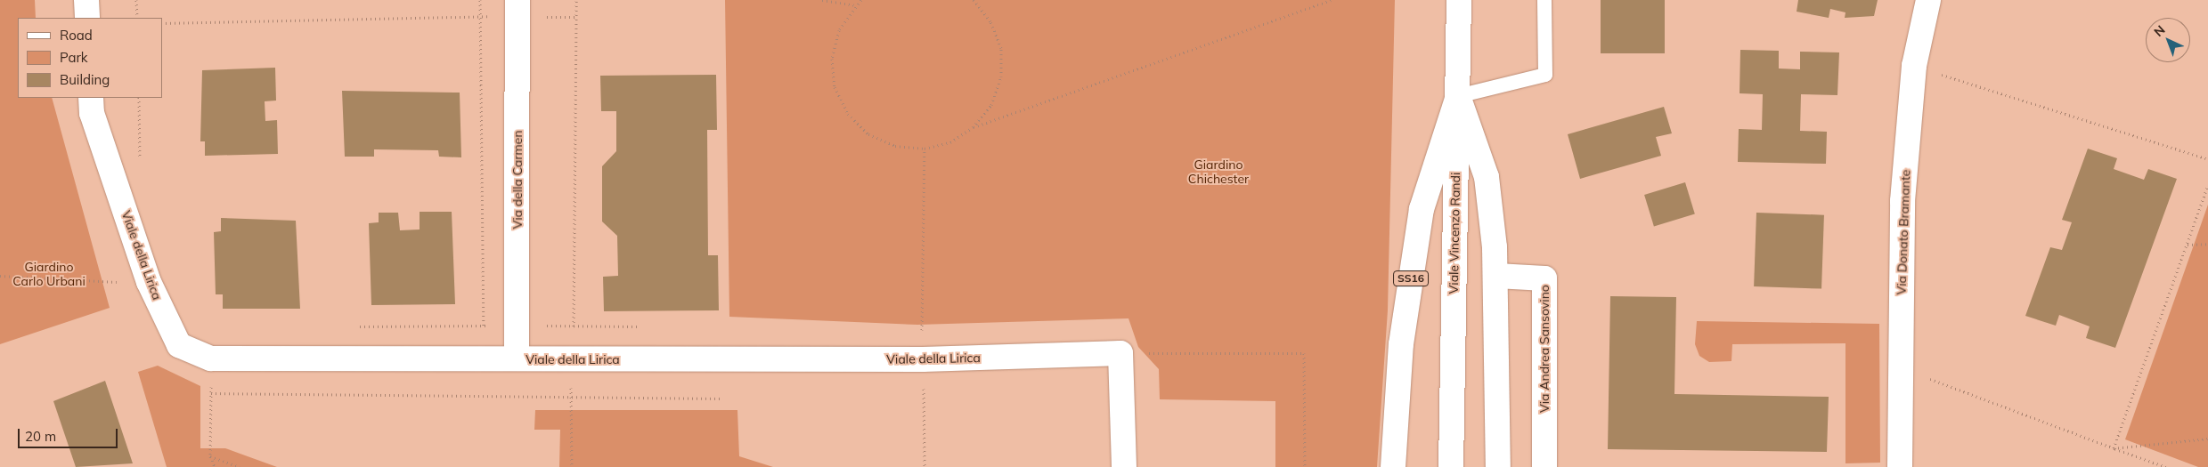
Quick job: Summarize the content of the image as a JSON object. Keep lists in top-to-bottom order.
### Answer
{
  "streets": {
    "main road": [
      "Via della Carmen",
      "Via Donato Bramante",
      "Viale Vincenzo Randi",
      "Viale della Lirica",
      "SS16",
      "Via Andrea Sansovino"
    ]
  },
  "crossings": [
    ["Via della Carmen", "Viale della Lirica"],
    ["Viale Vincenzo Randi", "SS16"]
  ],
  "parks": ["Giardino Chichester", "Giardino Carlo Urbani"],
  "legend": ["Road", "Park", "Building"],
  "scale_bar": "20 m",
  "north": "top left"
}
